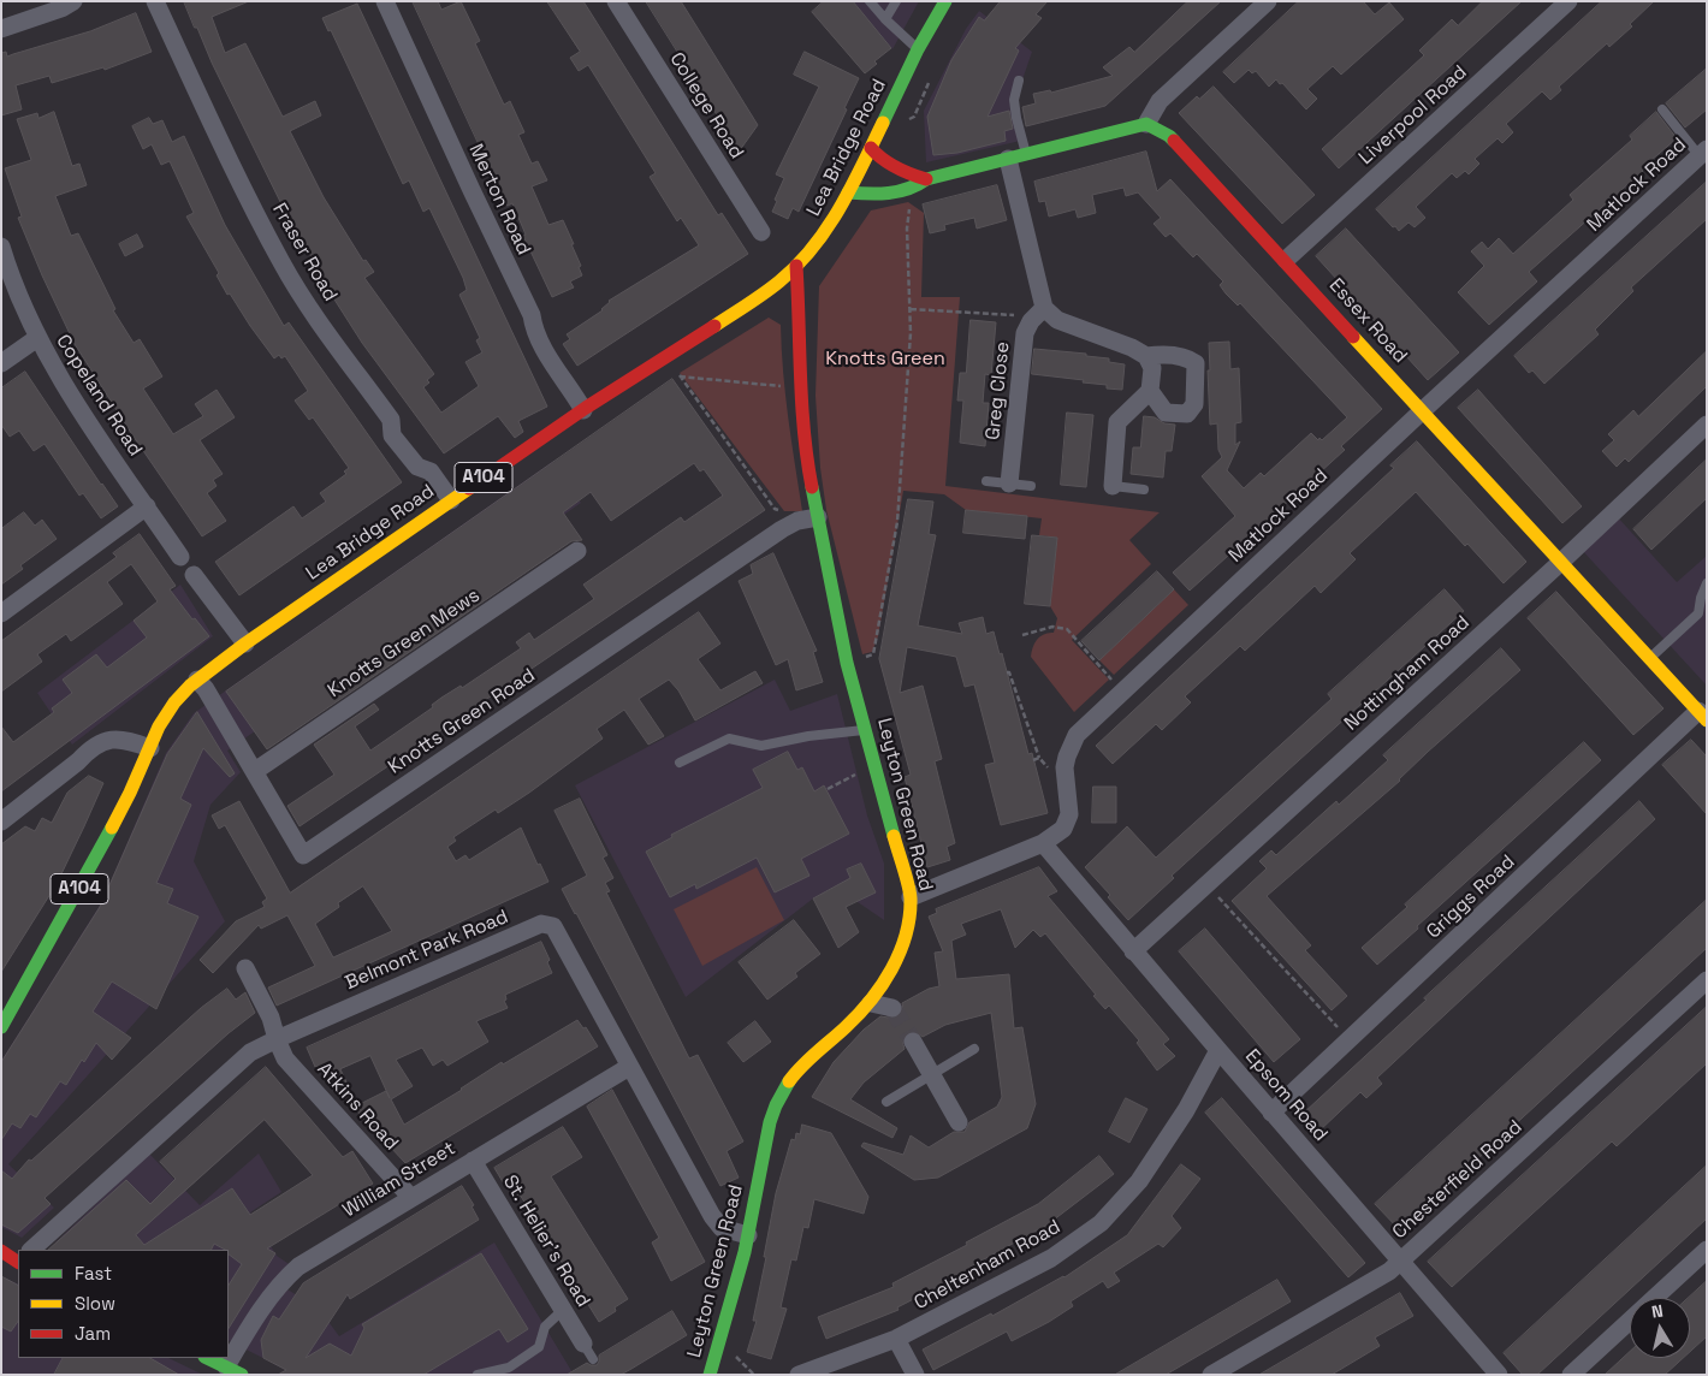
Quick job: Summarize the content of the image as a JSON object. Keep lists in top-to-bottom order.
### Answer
{
  "streets": {
    "main road": [
      "Lea Bridge Road",
      "Essex Road",
      "A104",
      "Leyton Green Road"
    ],
    "street": [
      "College Road",
      "Liverpool Road",
      "Matlock Road",
      "Merton Road",
      "Fraser Road",
      "Greg Close",
      "Copeland Road",
      "Knotts Green Mews",
      "Nottingham Road",
      "Knotts Green Road",
      "Griggs Road",
      "Belmont Park Road",
      "Epsom Road",
      "Atkins Road",
      "William Street",
      "Chesterfield Road",
      "St. Helier's Road",
      "Cheltenham Road"
    ]
  },
  "crossings": [
    ["Liverpool Road", "Essex Road"],
    ["Lea Bridge Road", "Merton Road"],
    ["Lea Bridge Road", "Fraser Road"],
    ["Lea Bridge Road", "Knotts Green Road"],
    ["Lea Bridge Road", "Leyton Green Road"],
    ["Matlock Road", "Essex Road"],
    ["Matlock Road", "Leyton Green Road"],
    ["Matlock Road", "Epsom Road"],
    ["Essex Road", "Nottingham Road"],
    ["Essex Road", "Griggs Road"],
    ["Knotts Green Mews", "Knotts Green Road"],
    ["Nottingham Road", "Epsom Road"],
    ["Knotts Green Road", "Leyton Green Road"],
    ["Leyton Green Road", "Belmont Park Road"],
    ["Griggs Road", "Epsom Road"],
    ["Belmont Park Road", "Atkins Road"],
    ["Belmont Park Road", "William Street"],
    ["Epsom Road", "Chesterfield Road"],
    ["Epsom Road", "Cheltenham Road"],
    ["Atkins Road", "William Street"],
    ["William Street", "St. Helier's Road"]
  ],
  "parks": ["Knotts Green"],
  "legend": ["Fast", "Slow", "Jam"],
  "north": "top"
}
